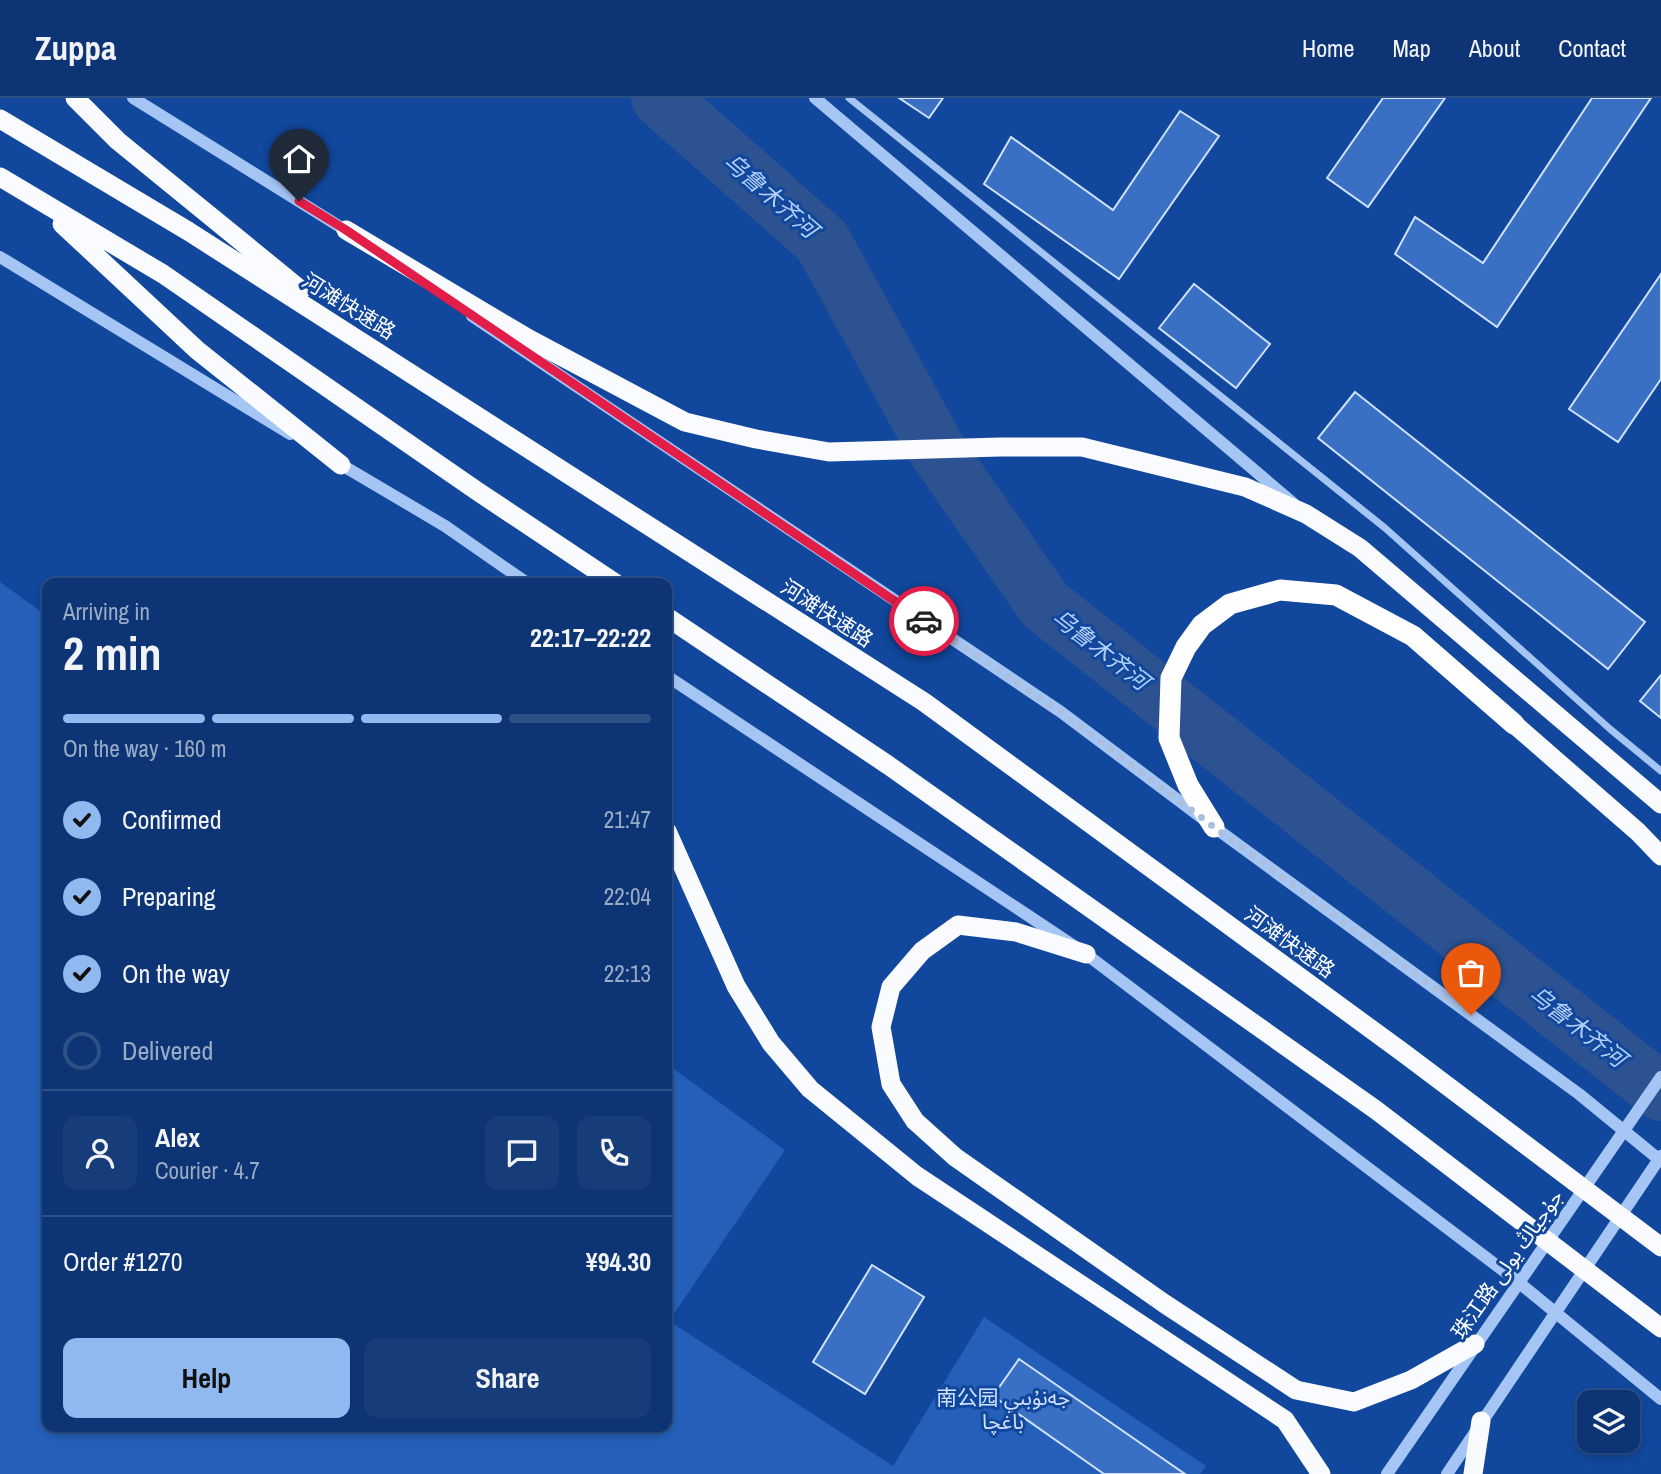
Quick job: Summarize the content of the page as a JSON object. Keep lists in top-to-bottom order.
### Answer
{
  "streets": {
    "highway": ["河滩快速路"],
    "street": ["珠江路 جۇجياڭ يولى"]
  },
  "water": ["乌鲁木齐河"],
  "parks": ["南公园 جەنۇبىي باغچا"],
  "page": {
    "header": "Zuppa",
    "nav": [
      "Home",
      "Map",
      "About",
      "Contact"
    ],
    "heading": ["2 min", "Arriving in", "22:17–22:22"],
    "panel": [
      "Alex",
      "Courier · 4.7",
      "Order #1270",
      "¥94.30"
    ],
    "bar": "On the way · 160 m",
    "list": [
      ["Confirmed", "21:47"],
      ["Preparing", "22:04"],
      ["On the way", "22:13"],
      "Delivered"
    ],
    "buttons": ["Help", "Share"]
  }
}
